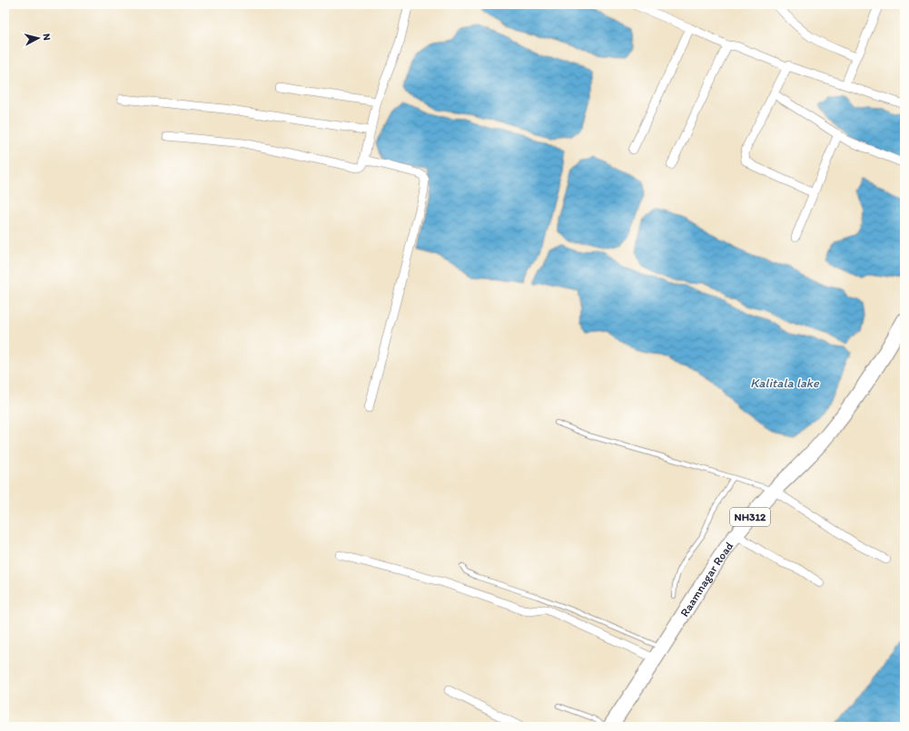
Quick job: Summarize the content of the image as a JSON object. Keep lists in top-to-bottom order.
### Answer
{
  "streets": {
    "highway": ["NH312", "Raamnagar Road"]
  },
  "water": ["Kalitala lake"],
  "north": "right"
}
